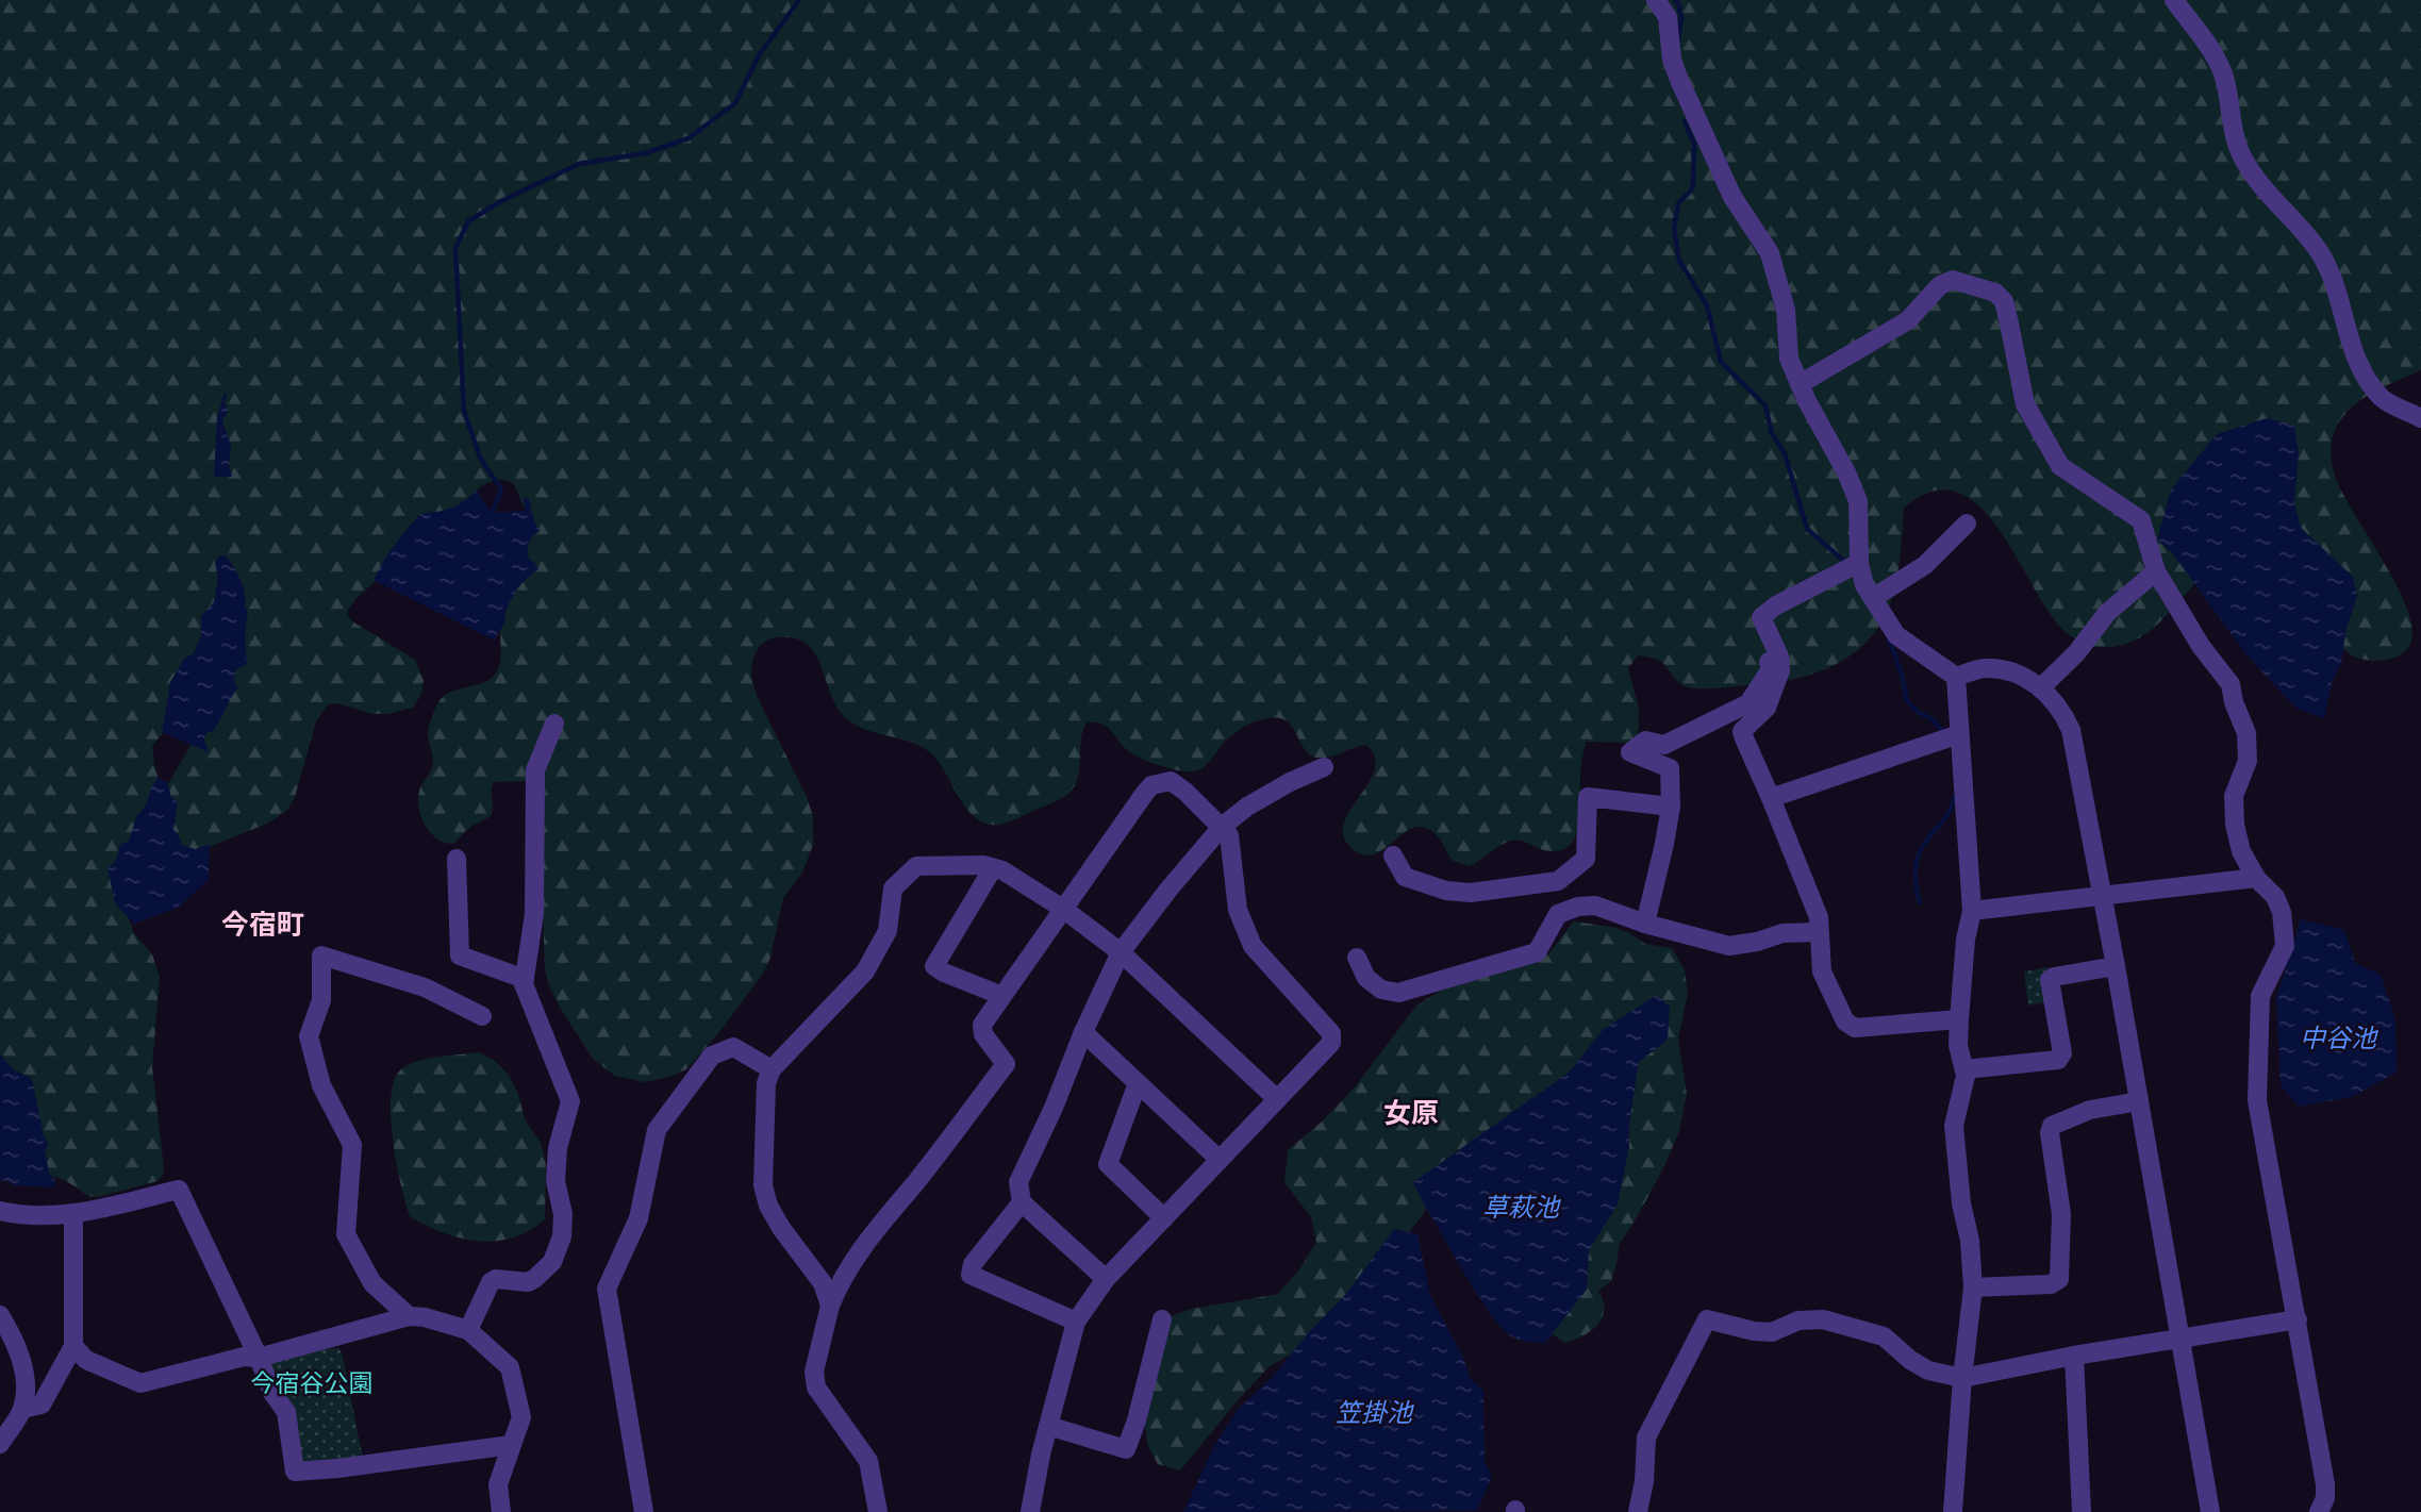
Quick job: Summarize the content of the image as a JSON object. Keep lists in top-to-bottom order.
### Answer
{
  "districts": ["今宿町", "女原"],
  "water": ["中谷池", "草萩池", "笠掛池"],
  "parks": ["今宿谷公園"]
}
